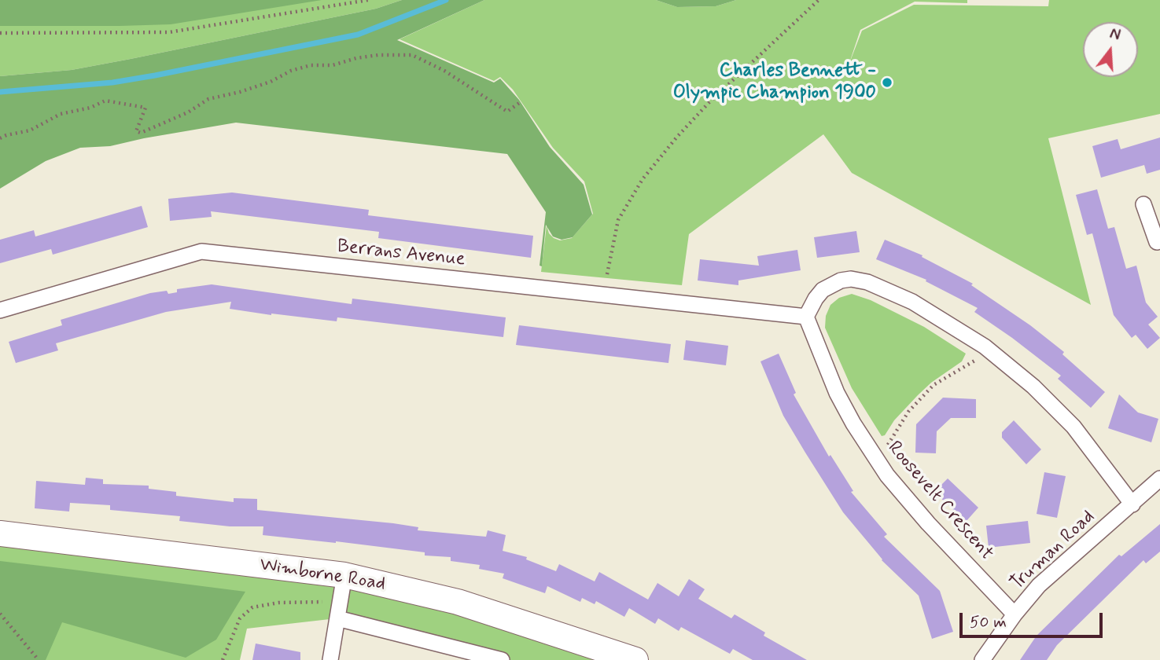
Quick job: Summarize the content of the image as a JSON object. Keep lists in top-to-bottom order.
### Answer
{
  "streets": {
    "main road": ["Wimborne Road"],
    "street": ["Berrans Avenue", "Roosevelt Crescent", "Truman Road"]
  },
  "crossings": [
    ["Berrans Avenue", "Roosevelt Crescent"],
    ["Roosevelt Crescent", "Truman Road"]
  ],
  "places": ["Charles Bennett - Olympic Champion 1900"],
  "scale_bar": "50 m",
  "north": "top"
}
